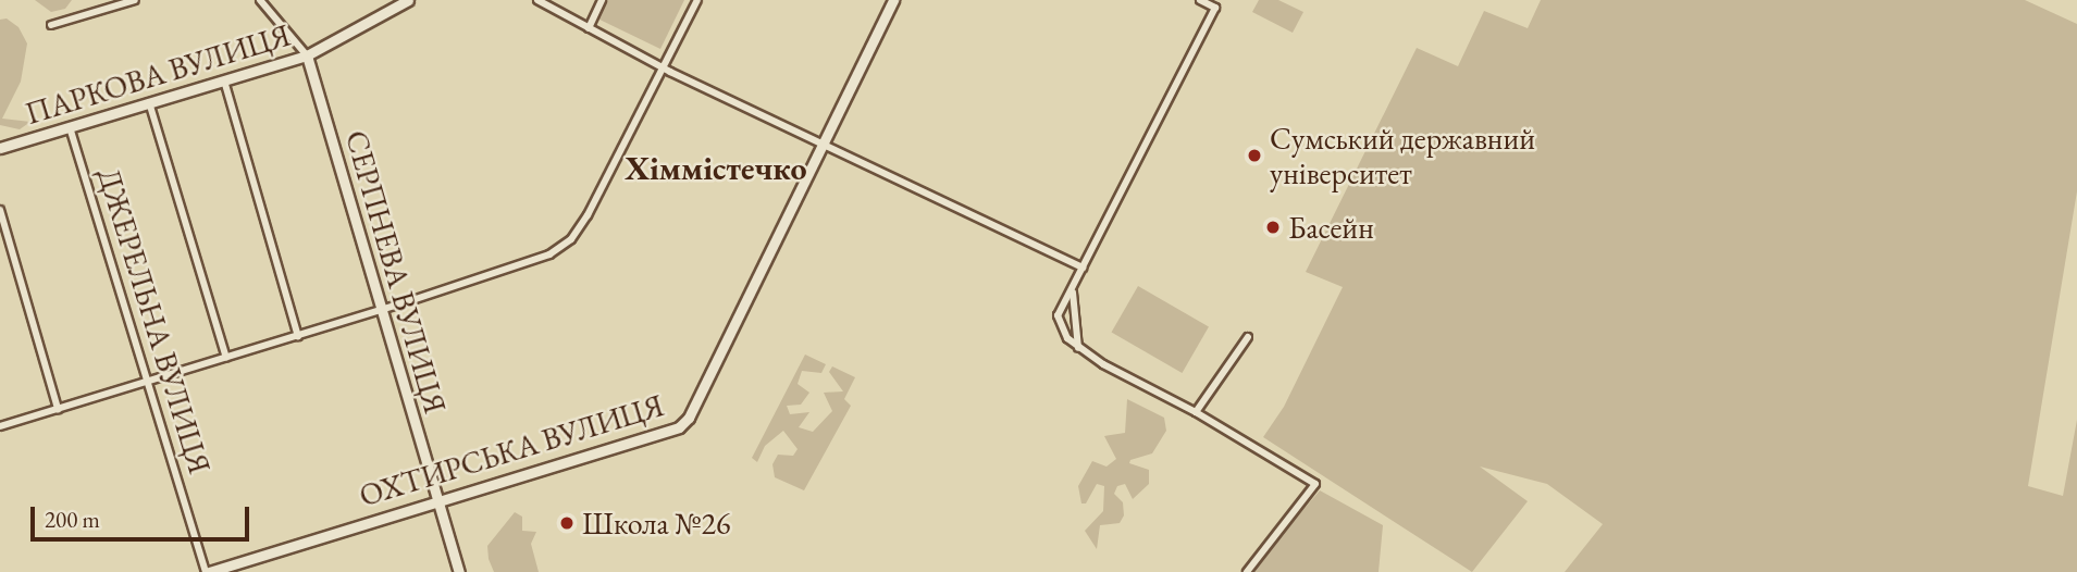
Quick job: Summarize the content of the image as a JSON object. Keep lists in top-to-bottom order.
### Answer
{
  "streets": {
    "main road": ["ПАРКОВА ВУЛИЦЯ", "СЕРПНЕВА ВУЛИЦЯ", "ОХТИРСЬКА ВУЛИЦЯ"],
    "street": ["ДЖЕРЕЛЬНА ВУЛИЦЯ"]
  },
  "crossings": [
    ["ПАРКОВА ВУЛИЦЯ", "СЕРПНЕВА ВУЛИЦЯ"],
    ["ПАРКОВА ВУЛИЦЯ", "ДЖЕРЕЛЬНА ВУЛИЦЯ"],
    ["СЕРПНЕВА ВУЛИЦЯ", "ОХТИРСЬКА ВУЛИЦЯ"],
    ["ДЖЕРЕЛЬНА ВУЛИЦЯ", "ОХТИРСЬКА ВУЛИЦЯ"]
  ],
  "districts": ["Хіммістечко"],
  "places": ["Сумський державний університет", "Басейн", "Школа №26"],
  "scale_bar": "200 m"
}
